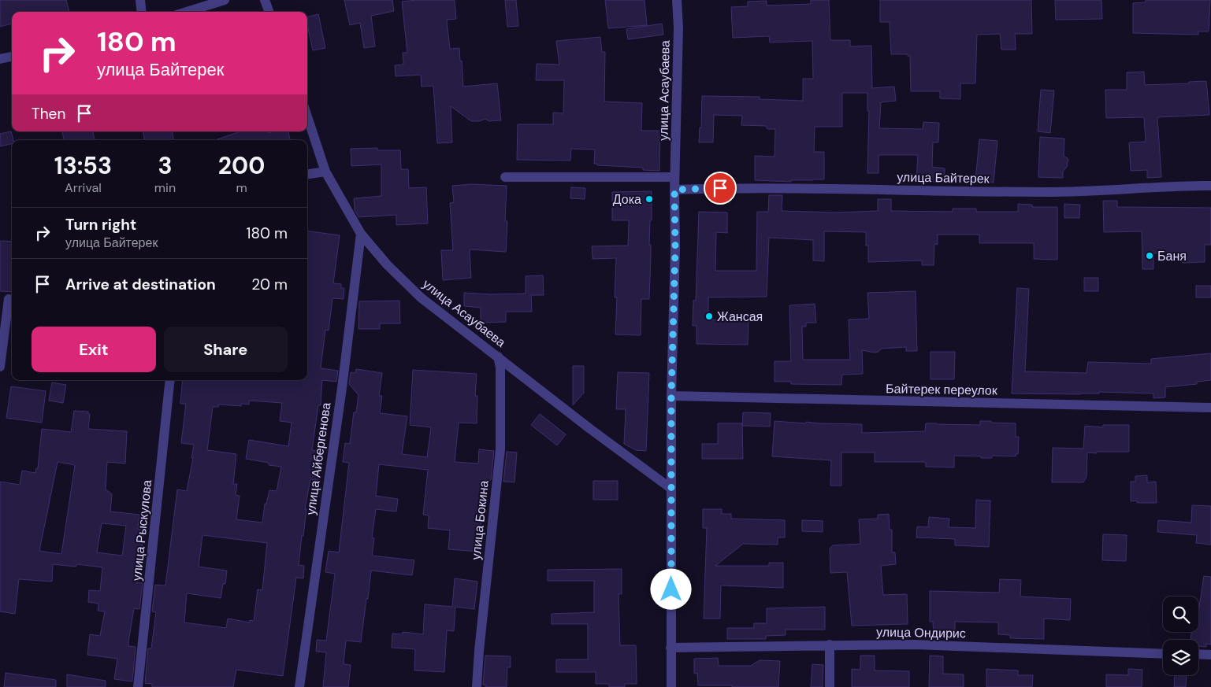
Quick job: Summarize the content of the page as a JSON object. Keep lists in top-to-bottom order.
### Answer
{
  "streets": {
    "street": [
      "улица Асаубаева",
      "улица Байтерек",
      "Байтерек переулок",
      "улица Айбергенова",
      "улица Бокина",
      "улица Рыскулова",
      "улица Ондирис"
    ]
  },
  "crossings": [
    ["улица Асаубаева", "улица Байтерек"],
    ["улица Асаубаева", "Байтерек переулок"],
    ["улица Асаубаева", "улица Айбергенова"],
    ["улица Асаубаева", "улица Бокина"],
    ["улица Асаубаева", "улица Ондирис"]
  ],
  "places": ["Дока", "Баня", "Жансая"],
  "page": {
    "turn": ["180 m", "улица Байтерек"],
    "then": "Then",
    "eta": [
      "13:53",
      "Arrival",
      "3",
      "min",
      "200",
      "m"
    ],
    "list": [
      {
        "name": "Turn right",
        "note": "улица Байтерек",
        "value": "180 m"
      },
      {
        "name": "Arrive at destination",
        "value": "20 m"
      }
    ],
    "buttons": ["Exit", "Share"]
  }
}
